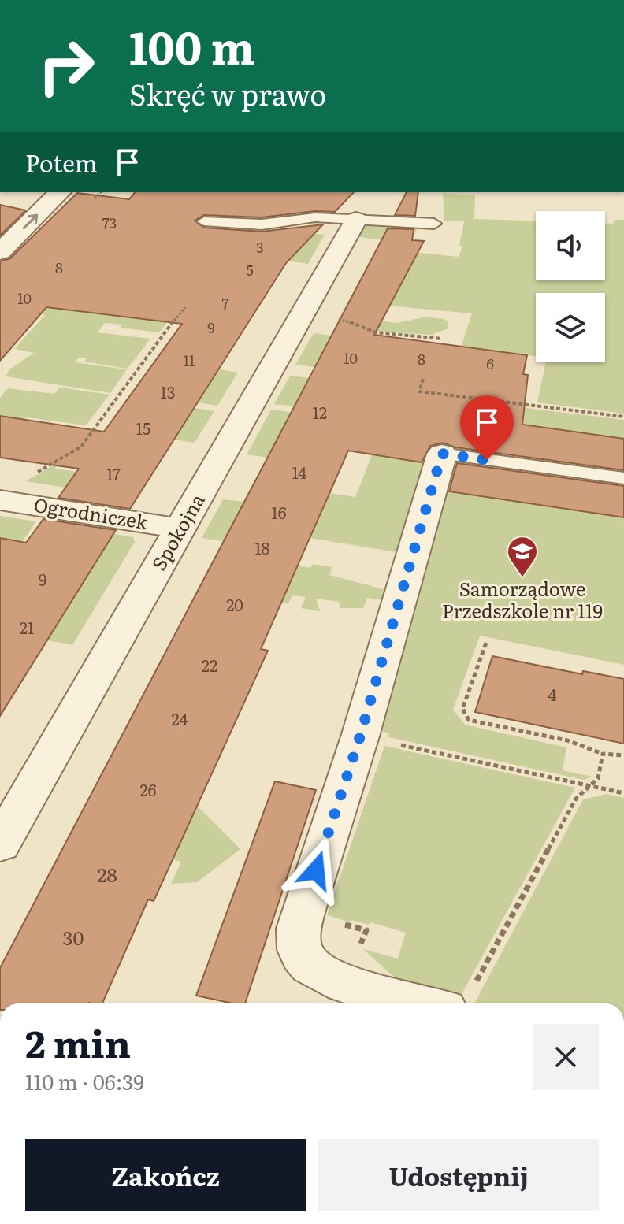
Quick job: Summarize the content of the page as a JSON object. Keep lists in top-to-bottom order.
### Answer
{
  "streets": {
    "street": ["Ogrodniczek", "Spokojna"]
  },
  "crossings": [
    ["Ogrodniczek", "Spokojna"]
  ],
  "places": {
    "school or university": ["Samorządowe Przedszkole nr 119"]
  },
  "house_numbers": [
    "73",
    "3",
    "8",
    "5",
    "10",
    "7",
    "9",
    "10",
    "8",
    "11",
    "6",
    "13",
    "12",
    "15",
    "14",
    "17",
    "16",
    "18",
    "9",
    "20",
    "21",
    "22",
    "4",
    "24",
    "26",
    "28",
    "30"
  ],
  "page": {
    "turn": ["100 m", "Skręć w prawo"],
    "then": "Potem",
    "heading": ["2 min", "110 m · 06:39"],
    "buttons": ["Zakończ", "Udostępnij"]
  }
}
